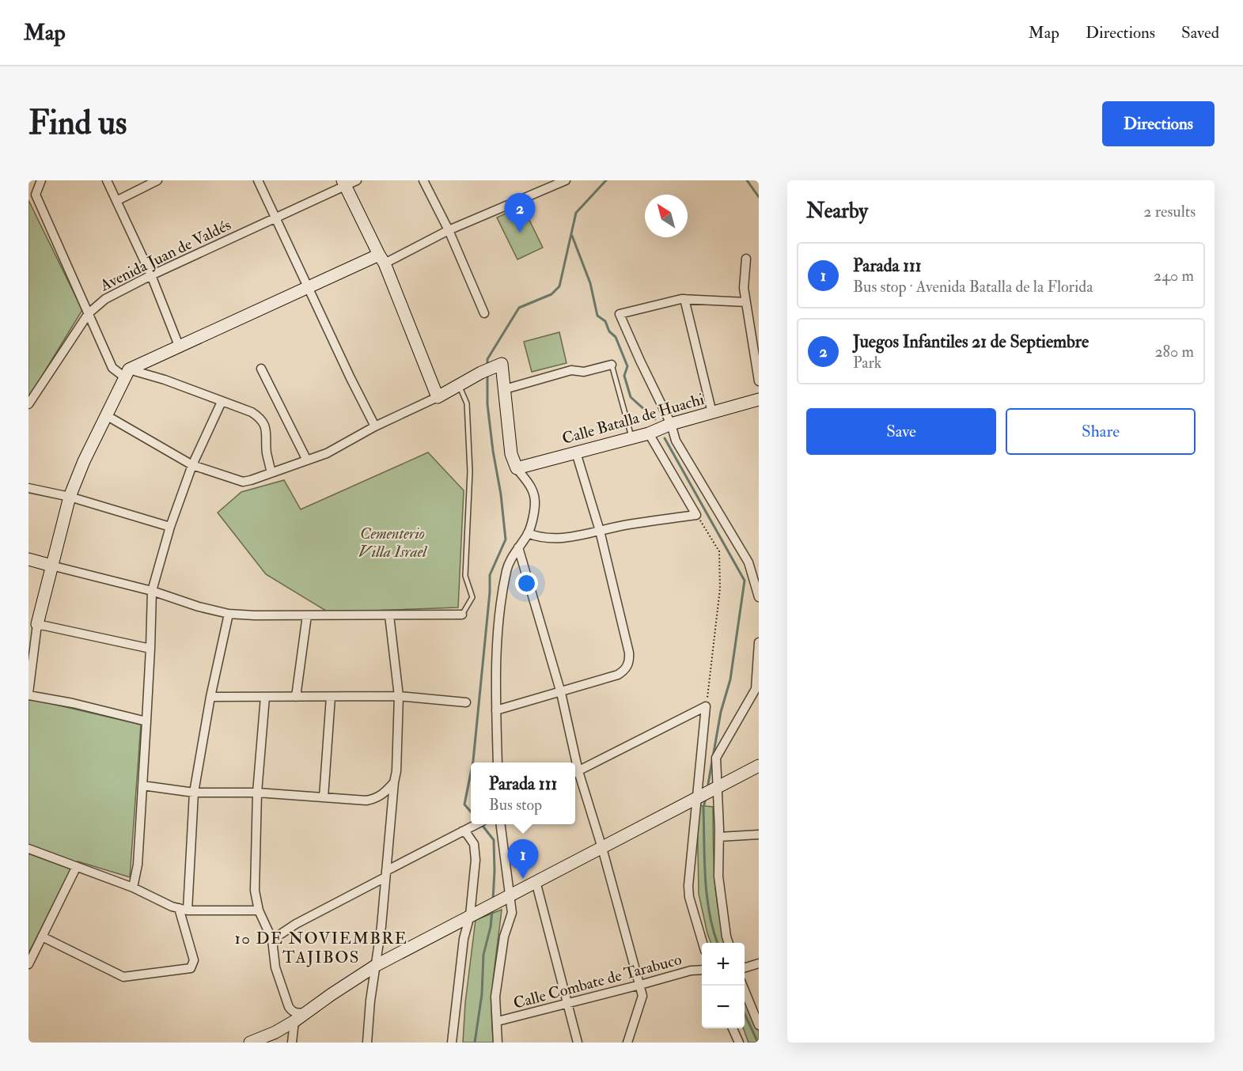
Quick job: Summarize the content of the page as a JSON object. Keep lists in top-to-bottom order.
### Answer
{
  "streets": {
    "street": ["Avenida Juan de Valdés", "Calle Batalla de Huachi", "Calle Combate de Tarabuco"]
  },
  "districts": ["10 DE NOVIEMBRE TAJIBOS"],
  "parks": ["Cementerio Villa Israel"],
  "north": "top left",
  "page": {
    "header": "Map",
    "nav": ["Map", "Directions", "Saved"],
    "buttons": [
      "Directions",
      ["Save", "Share"]
    ],
    "title": "Find us",
    "heading": ["Nearby", "2 results"],
    "pins": ["2", "1"],
    "list": [
      {
        "mark": "1",
        "name": "Parada 111",
        "note": "Bus stop · Avenida Batalla de la Florida",
        "value": "240 m"
      },
      {
        "mark": "2",
        "name": "Juegos Infantiles 21 de Septiembre",
        "note": "Park",
        "value": "280 m"
      }
    ],
    "popup": ["Parada 111", "Bus stop"],
    "map_buttons": ["+", "−"]
  }
}
